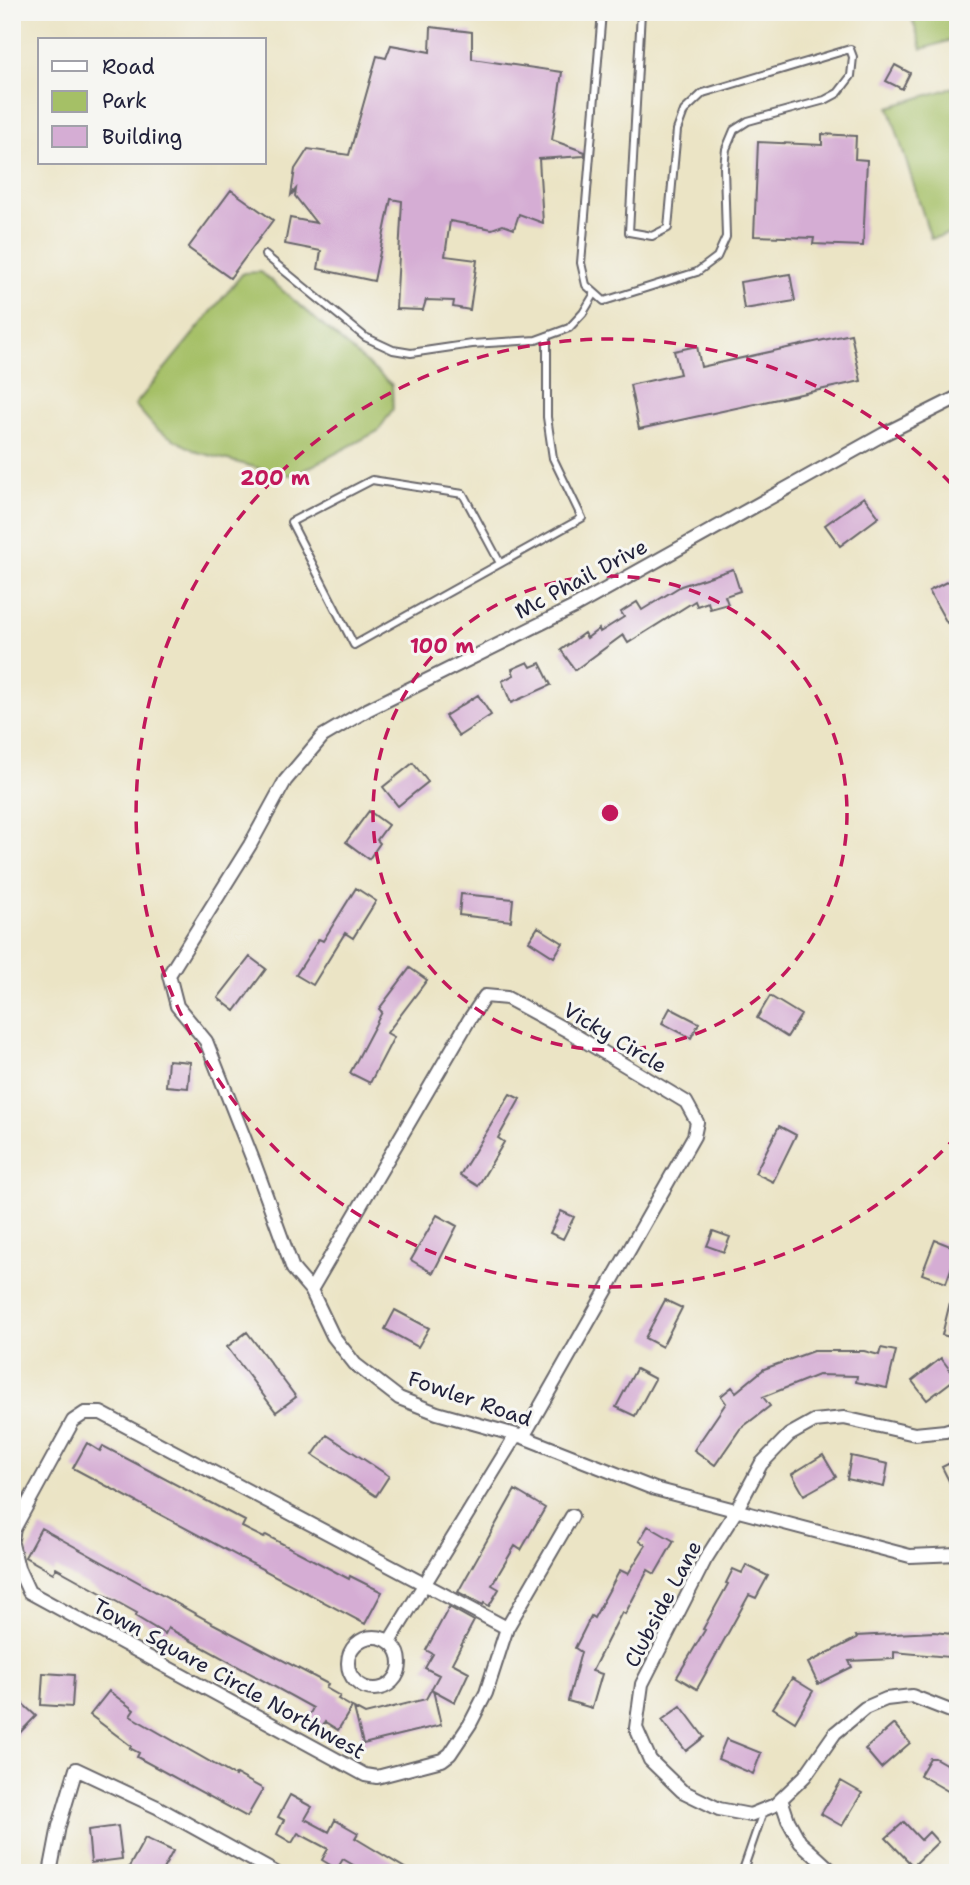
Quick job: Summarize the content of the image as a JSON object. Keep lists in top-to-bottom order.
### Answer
{
  "streets": {
    "street": [
      "Mc Phail Drive",
      "Vicky Circle",
      "Fowler Road",
      "Clubside Lane",
      "Town Square Circle Northwest"
    ]
  },
  "crossings": [
    ["Mc Phail Drive", "Fowler Road"],
    ["Vicky Circle", "Fowler Road"],
    ["Fowler Road", "Clubside Lane"]
  ],
  "legend": ["Road", "Park", "Building"],
  "rings": ["200 m", "100 m"]
}
